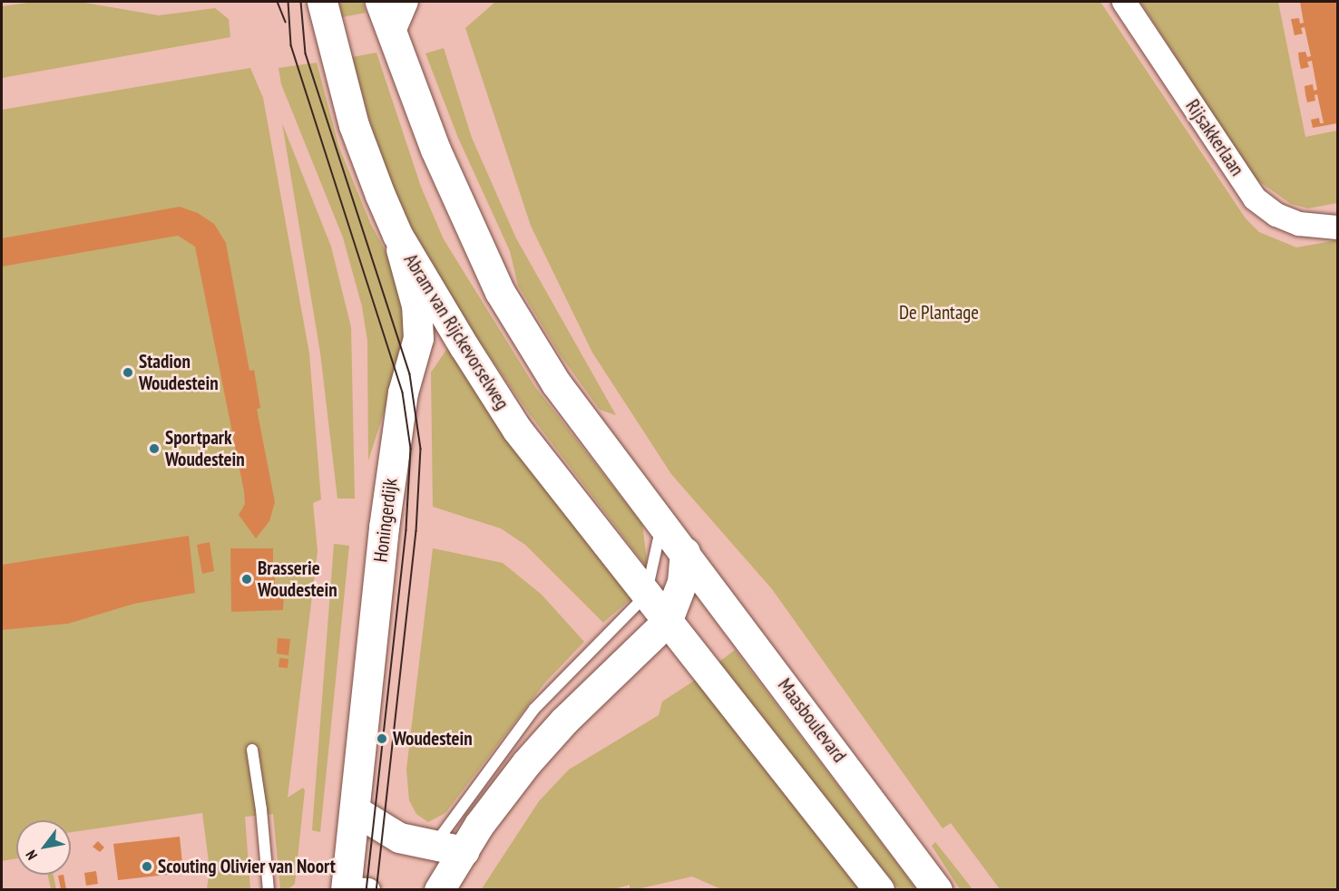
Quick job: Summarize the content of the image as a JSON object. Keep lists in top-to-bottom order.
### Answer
{
  "streets": {
    "main road": ["Abram van Rijckevorselweg", "Honingerdijk", "Maasboulevard"],
    "street": ["Rijsakkerlaan"]
  },
  "crossings": [
    ["Abram van Rijckevorselweg", "Honingerdijk"]
  ],
  "parks": ["De Plantage"],
  "places": [
    "Stadion Woudestein",
    "Sportpark Woudestein",
    "Brasserie Woudestein",
    "Woudestein",
    "Scouting Olivier van Noort"
  ],
  "north": "bottom left"
}
